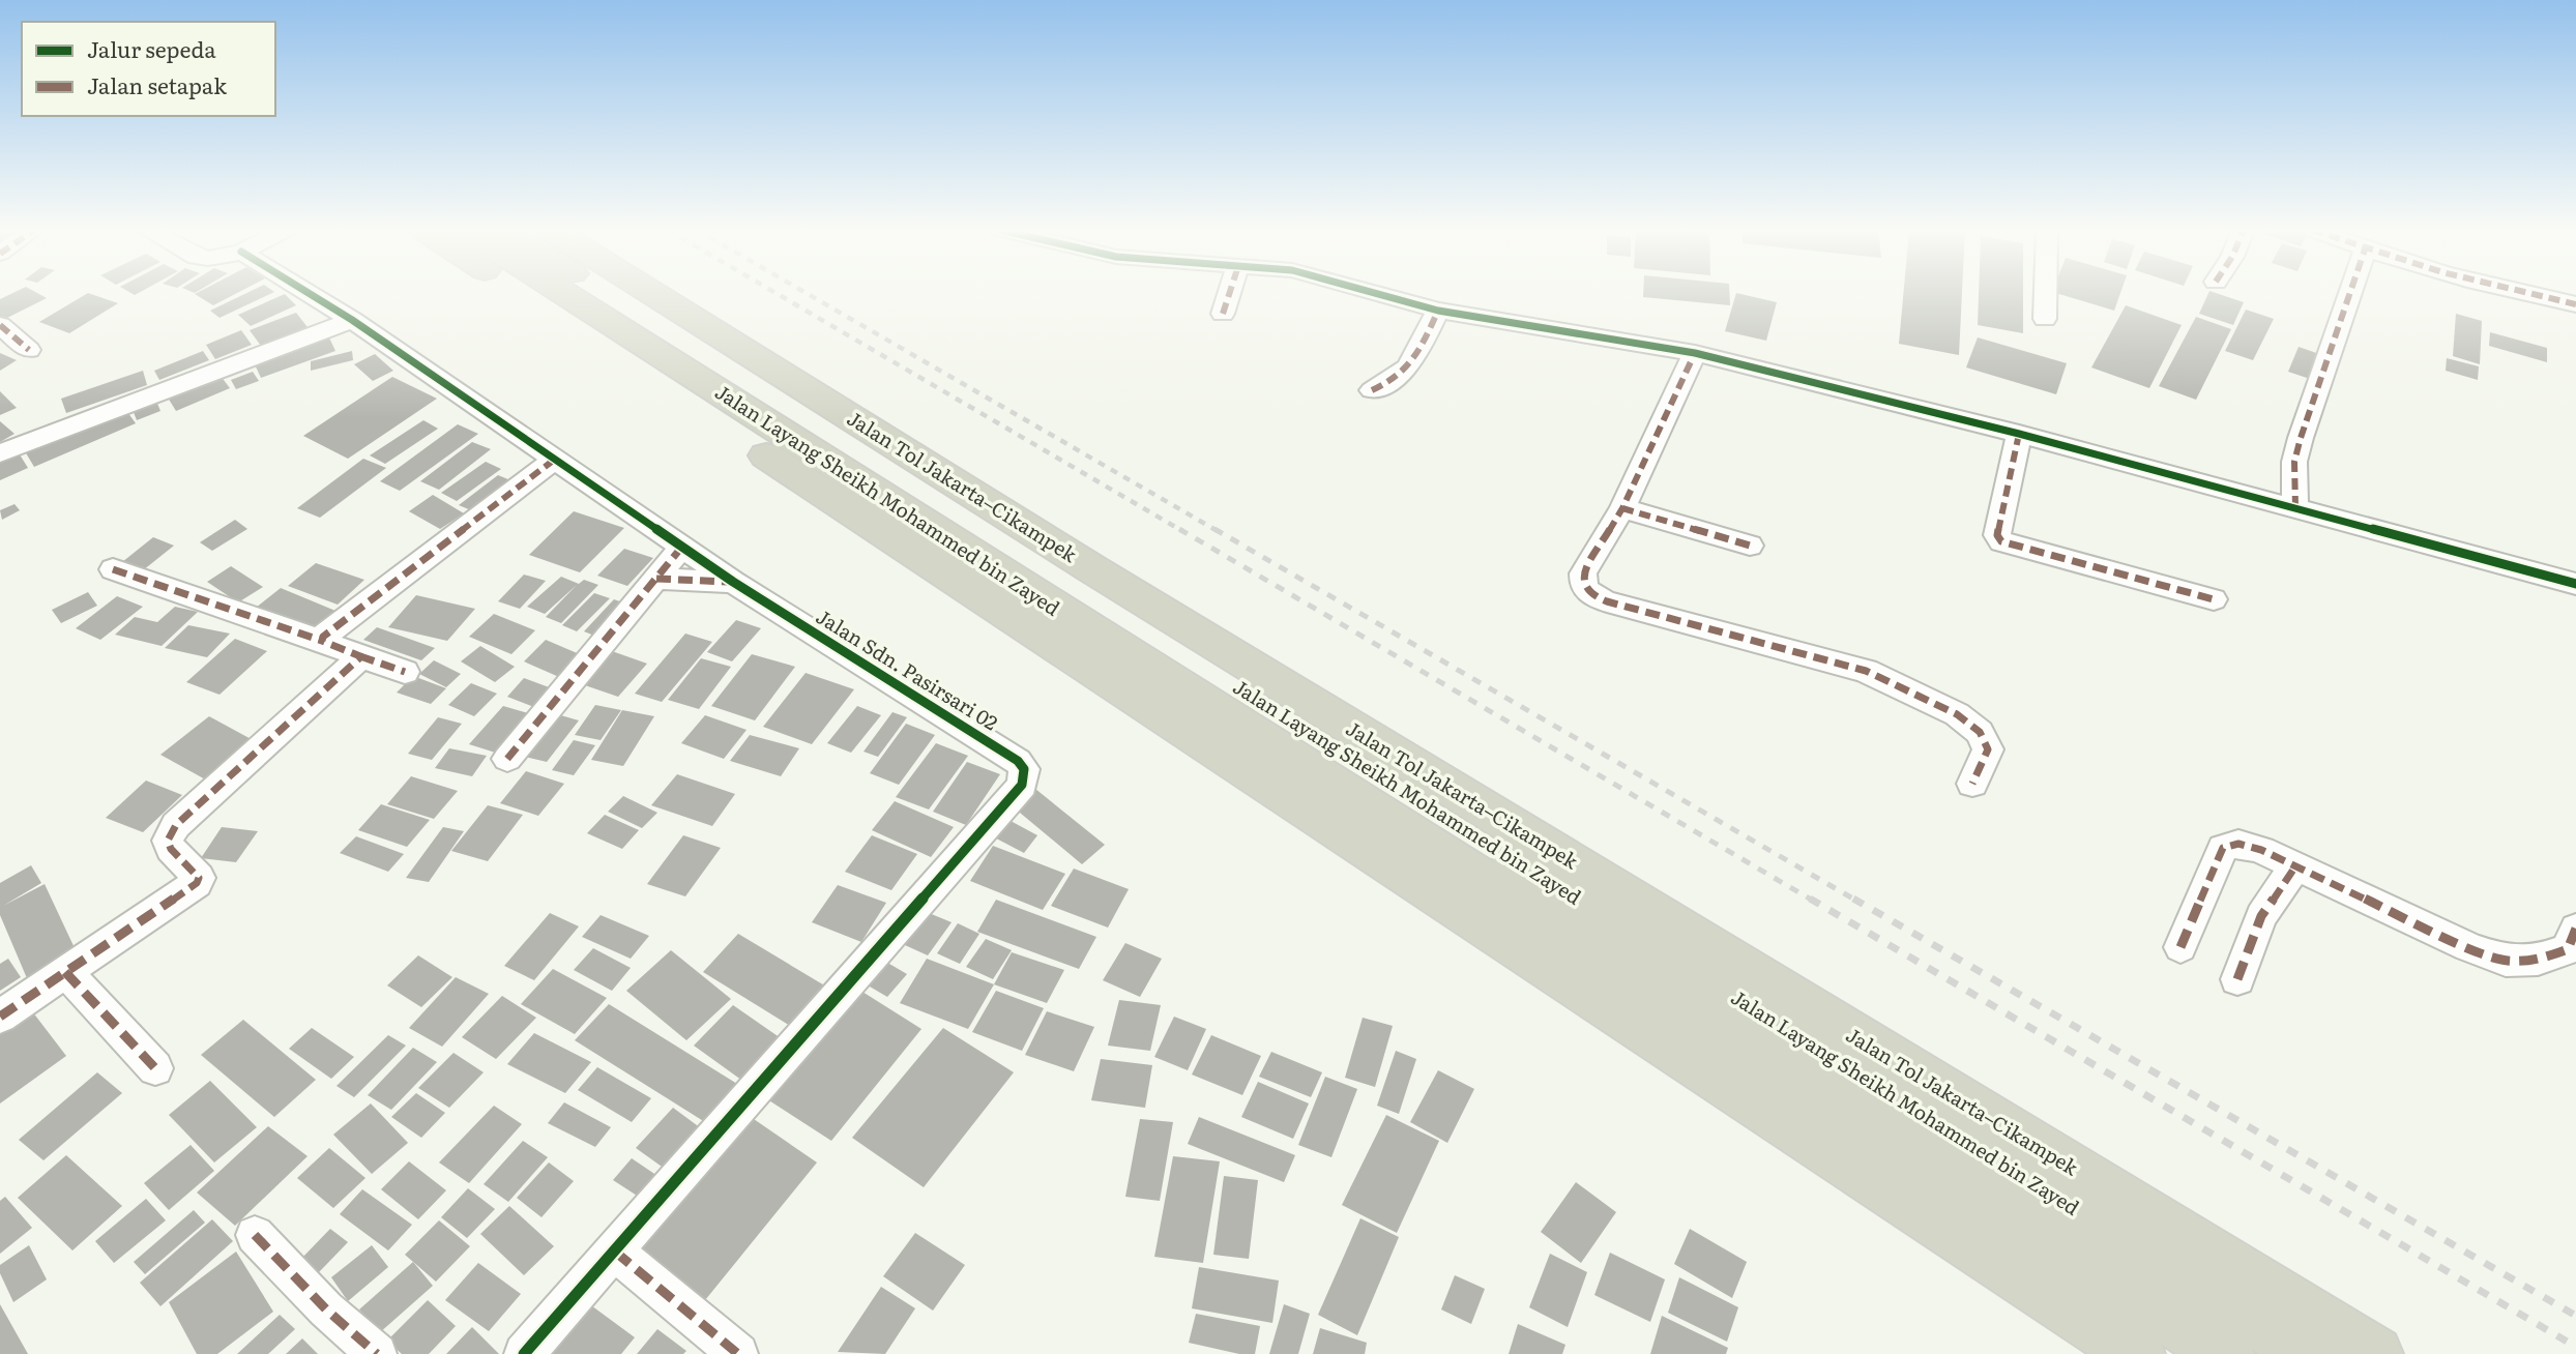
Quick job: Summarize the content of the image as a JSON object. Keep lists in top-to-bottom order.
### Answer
{
  "streets": {
    "highway": ["Jalan Tol Jakarta–Cikampek", "Jalan Layang Sheikh Mohammed bin Zayed"],
    "street": ["Jalan Sdn. Pasirsari 02"]
  },
  "legend": ["Jalur sepeda", "Jalan setapak"]
}
